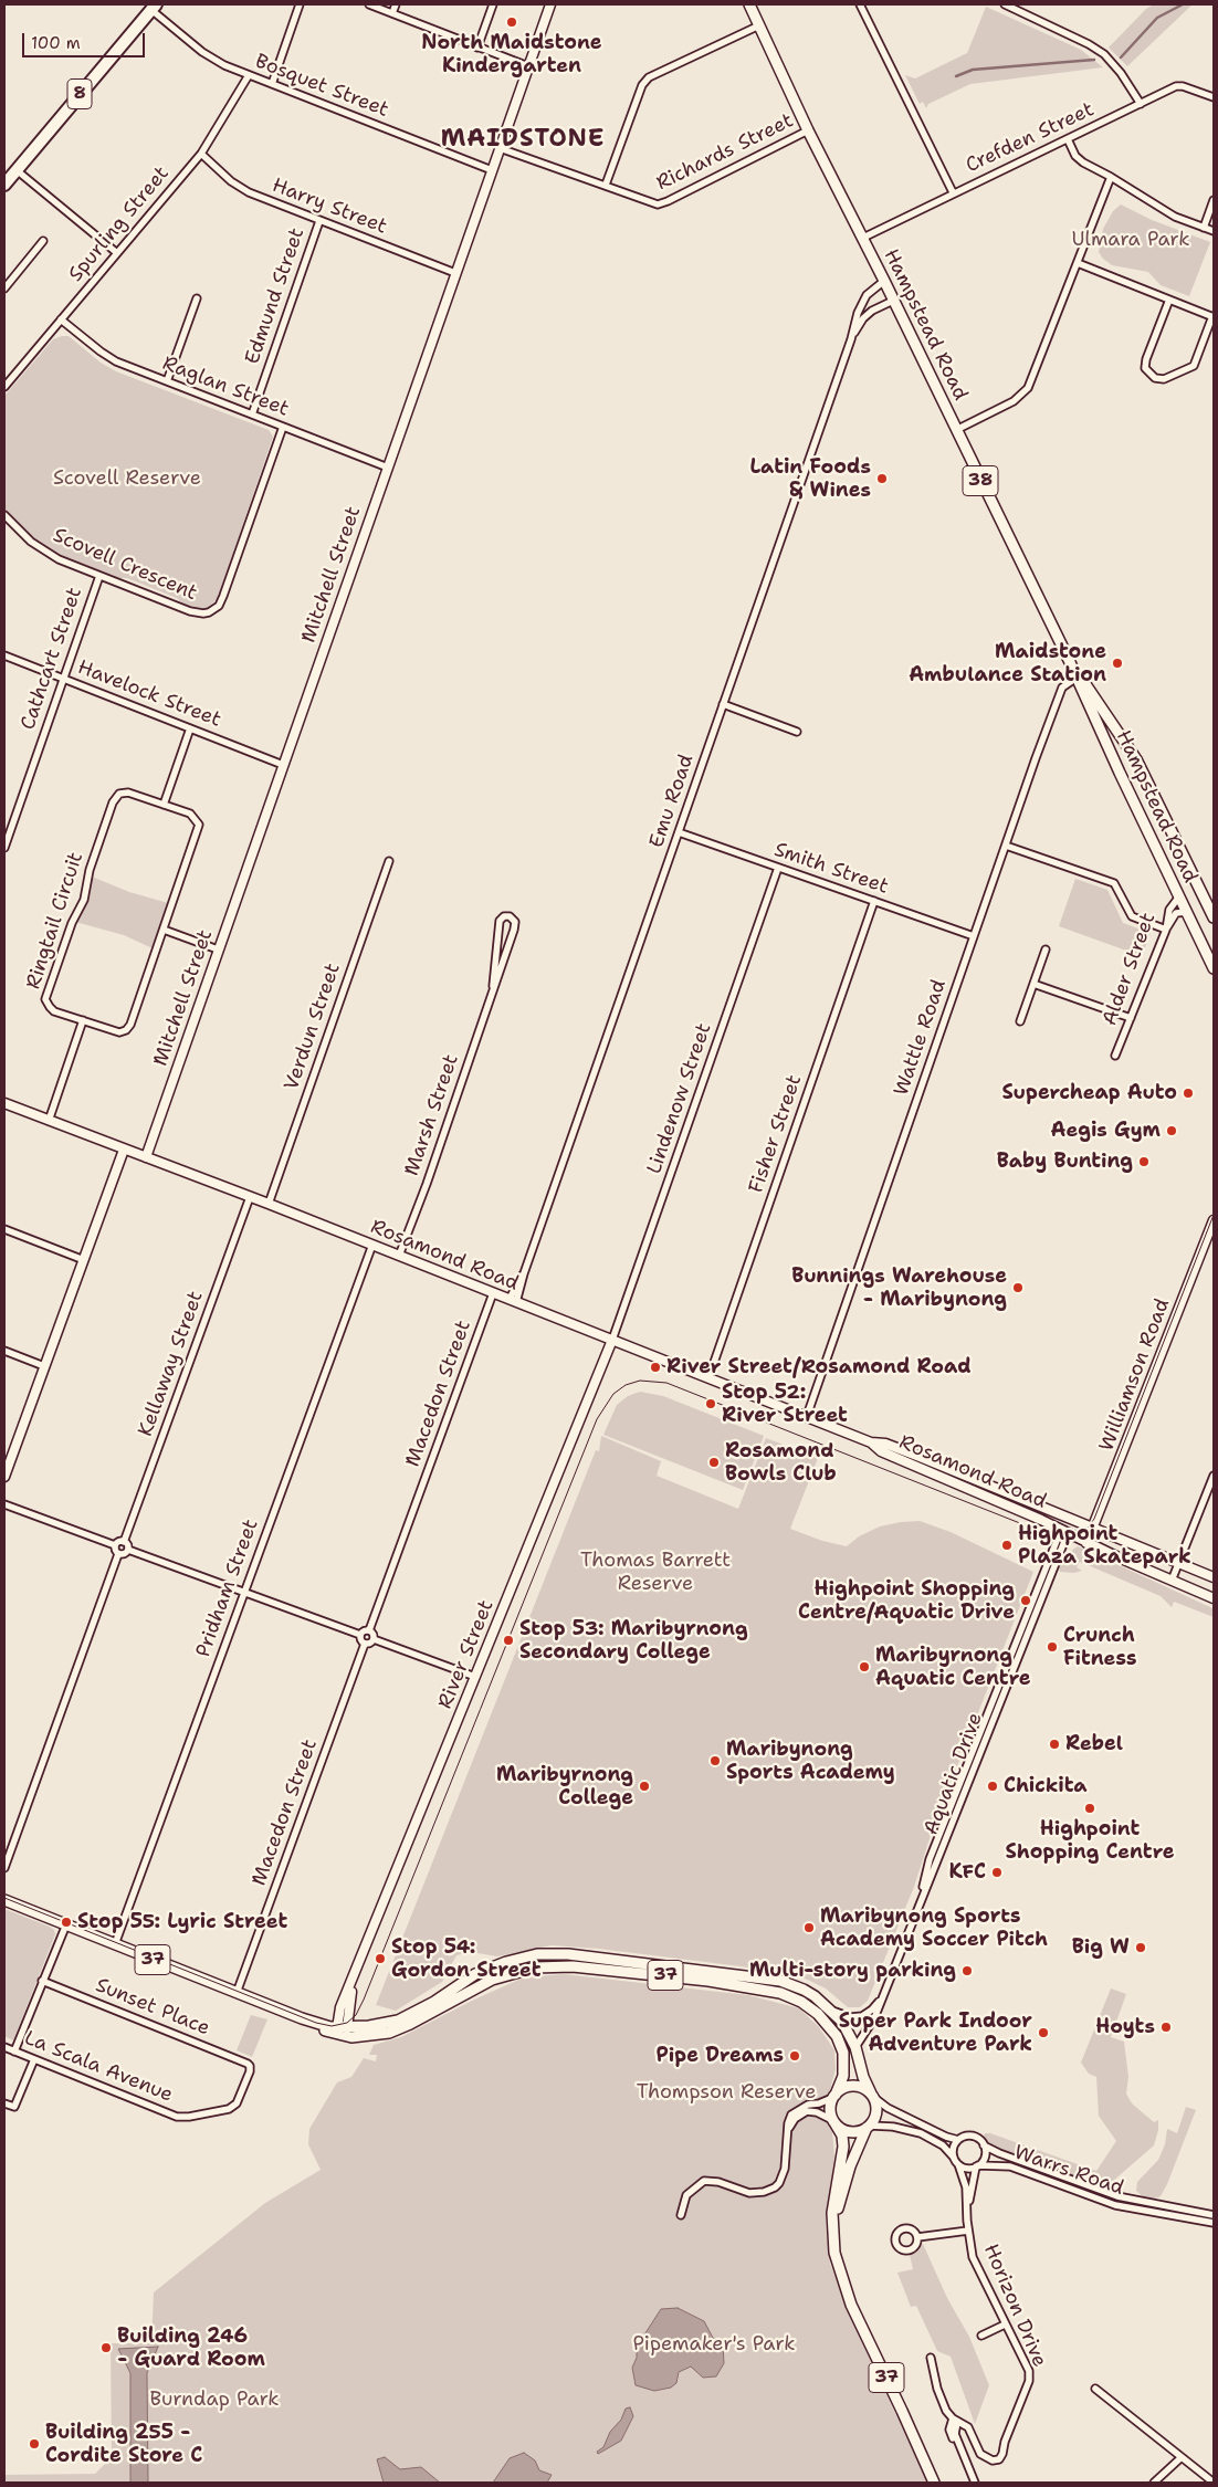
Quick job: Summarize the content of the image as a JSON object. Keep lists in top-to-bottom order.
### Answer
{
  "streets": {
    "highway": ["8"],
    "main road": ["Hampstead Road", "38", "37"],
    "street": [
      "Bosquet Street",
      "Crefden Street",
      "Richards Street",
      "Harry Street",
      "Spurling Street",
      "Edmund Street",
      "Raglan Street",
      "Scovell Crescent",
      "Mitchell Street",
      "Cathcart Street",
      "Havelock Street",
      "Emu Road",
      "Smith Street",
      "Ringtail Circuit",
      "Alder Street",
      "Verdun Street",
      "Wattle Road",
      "Lindenow Street",
      "Marsh Street",
      "Fisher Street",
      "Rosamond Road",
      "Kellaway Street",
      "Williamson Road",
      "Macedon Street",
      "Pridham Street",
      "River Street",
      "Aquatic Drive",
      "Sunset Place",
      "La Scala Avenue",
      "Warrs Road",
      "Horizon Drive"
    ]
  },
  "crossings": [
    ["Bosquet Street", "8"],
    ["Bosquet Street", "Spurling Street"],
    ["Bosquet Street", "Mitchell Street"],
    ["Crefden Street", "Hampstead Road"],
    ["Richards Street", "Hampstead Road"],
    ["Richards Street", "Mitchell Street"],
    ["Harry Street", "Spurling Street"],
    ["Harry Street", "Edmund Street"],
    ["Harry Street", "Mitchell Street"],
    ["Spurling Street", "Raglan Street"],
    ["Edmund Street", "Raglan Street"],
    ["Hampstead Road", "Emu Road"],
    ["Hampstead Road", "Alder Street"],
    ["Hampstead Road", "Wattle Road"],
    ["Raglan Street", "Scovell Crescent"],
    ["Raglan Street", "Mitchell Street"],
    ["Scovell Crescent", "Cathcart Street"],
    ["Mitchell Street", "Havelock Street"],
    ["Mitchell Street", "Rosamond Road"],
    ["Cathcart Street", "Havelock Street"],
    ["Emu Road", "Smith Street"],
    ["Emu Road", "Rosamond Road"],
    ["Smith Street", "Wattle Road"],
    ["Smith Street", "Lindenow Street"],
    ["Smith Street", "Fisher Street"],
    ["Verdun Street", "Rosamond Road"],
    ["Wattle Road", "Rosamond Road"],
    ["Lindenow Street", "Rosamond Road"],
    ["Lindenow Street", "River Street"],
    ["Marsh Street", "Rosamond Road"],
    ["Fisher Street", "Rosamond Road"],
    ["Rosamond Road", "Kellaway Street"],
    ["Rosamond Road", "Williamson Road"],
    ["Rosamond Road", "Macedon Street"],
    ["Rosamond Road", "Pridham Street"],
    ["Rosamond Road", "River Street"],
    ["Rosamond Road", "Aquatic Drive"],
    ["Macedon Street", "37"],
    ["Pridham Street", "37"],
    ["River Street", "37"],
    ["Aquatic Drive", "37"],
    ["Sunset Place", "La Scala Avenue"],
    ["Warrs Road", "Horizon Drive"]
  ],
  "districts": ["MAIDSTONE"],
  "parks": [
    "Ulmara Park",
    "Scovell Reserve",
    "Thomas Barrett Reserve",
    "Thompson Reserve",
    "Pipemaker's Park",
    "Burndap Park"
  ],
  "places": [
    "North Maidstone Kindergarten",
    "Latin Foods & Wines",
    "Maidstone Ambulance Station",
    "Supercheap Auto",
    "Aegis Gym",
    "Baby Bunting",
    "Bunnings Warehouse - Maribynong",
    "River Street/Rosamond Road",
    "Stop 52: River Street",
    "Rosamond Bowls Club",
    "Highpoint Plaza Skatepark",
    "Highpoint Shopping Centre/Aquatic Drive",
    "Stop 53: Maribyrnong Secondary College",
    "Crunch Fitness",
    "Maribyrnong Aquatic Centre",
    "Rebel",
    "Maribynong Sports Academy",
    "Maribyrnong College",
    "Chickita",
    "Highpoint Shopping Centre",
    "KFC",
    "Stop 55: Lyric Street",
    "Maribynong Sports Academy Soccer Pitch",
    "Big W",
    "Stop 54: Gordon Street",
    "Multi-story parking",
    "Hoyts",
    "Super Park Indoor Adventure Park",
    "Pipe Dreams",
    "Building 246 - Guard Room",
    "Building 255 - Cordite Store C"
  ],
  "scale_bar": "100 m"
}
